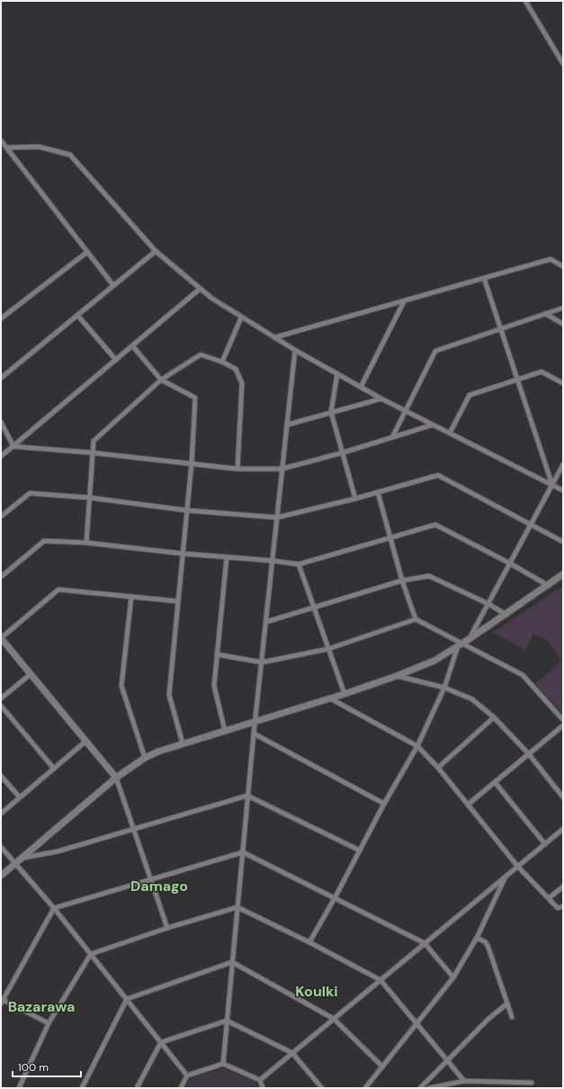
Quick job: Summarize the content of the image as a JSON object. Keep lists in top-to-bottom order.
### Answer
{
  "districts": ["Damago", "Koulki", "Bazarawa"],
  "scale_bar": "100 m"
}
